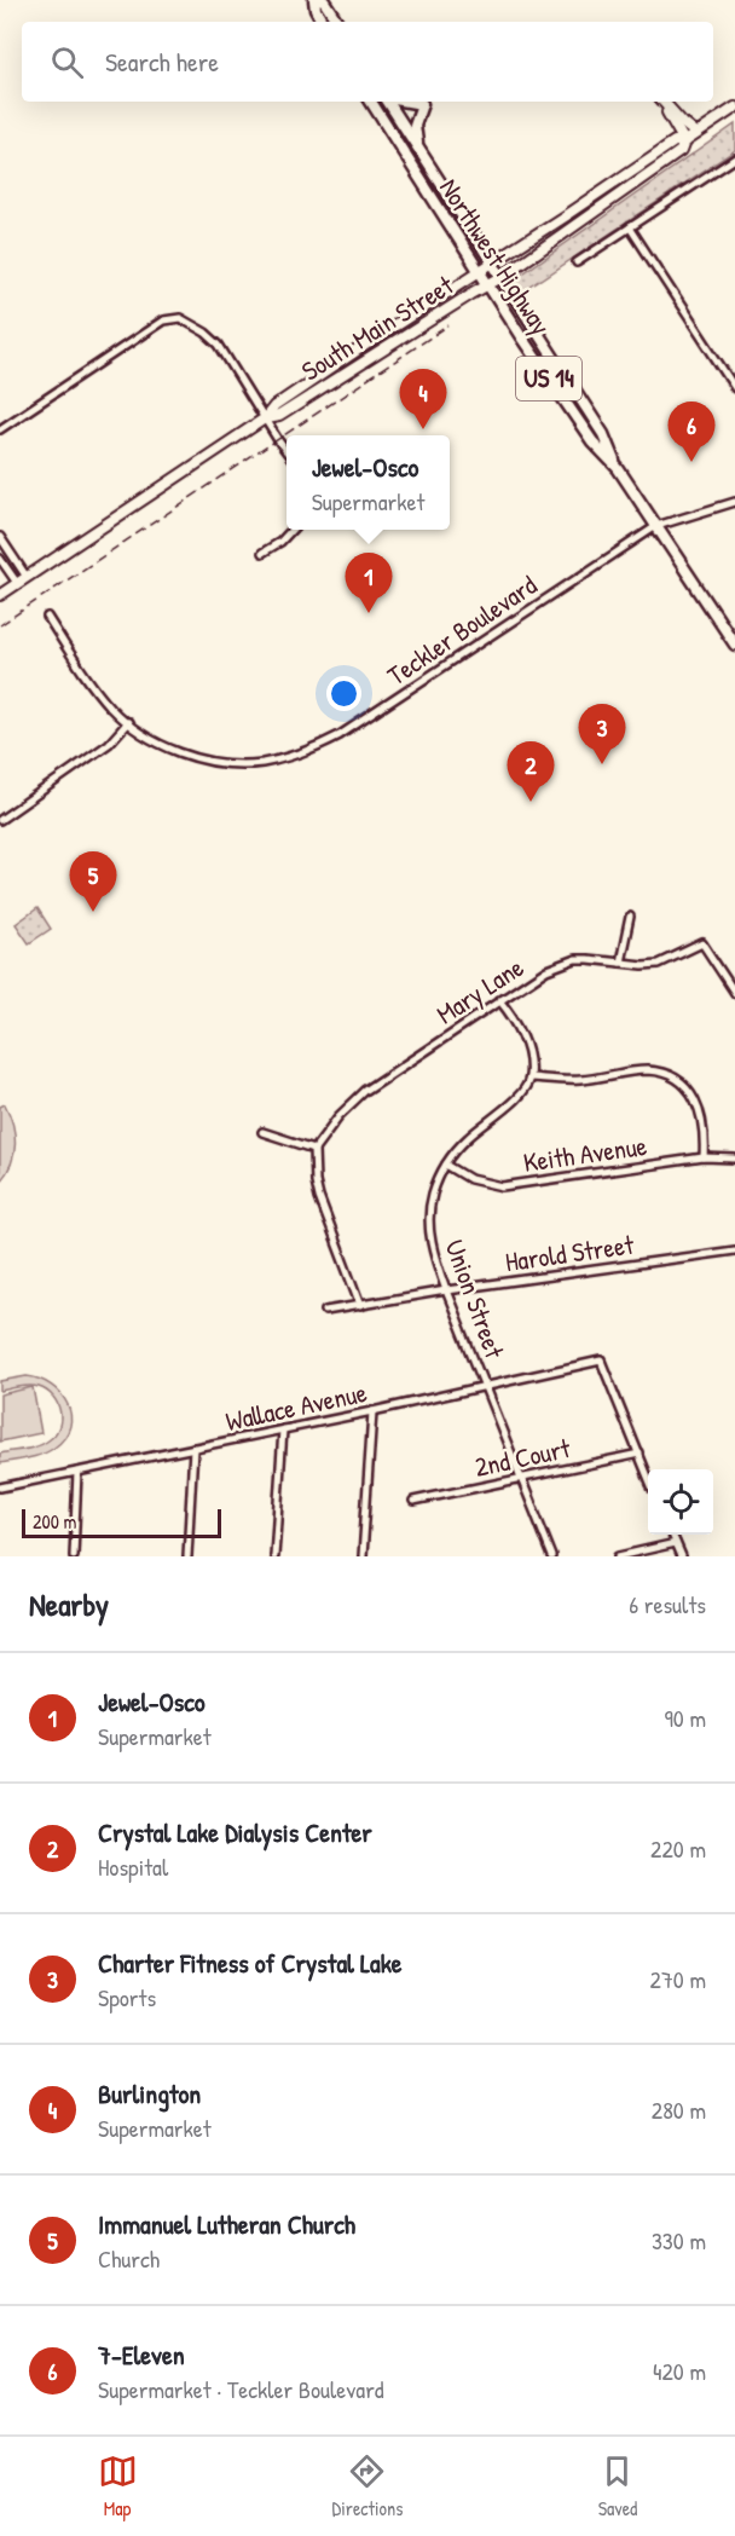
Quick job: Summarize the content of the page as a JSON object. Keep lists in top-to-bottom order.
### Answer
{
  "streets": {
    "main road": ["Northwest Highway", "US 14"],
    "street": [
      "South Main Street",
      "Teckler Boulevard",
      "Mary Lane",
      "Keith Avenue",
      "Harold Street",
      "Union Street",
      "Wallace Avenue",
      "2nd Court"
    ]
  },
  "crossings": [
    ["Northwest Highway", "South Main Street"],
    ["Northwest Highway", "Teckler Boulevard"],
    ["Keith Avenue", "Union Street"],
    ["Harold Street", "Union Street"],
    ["Union Street", "Wallace Avenue"],
    ["Union Street", "2nd Court"],
    ["Wallace Avenue", "2nd Court"]
  ],
  "scale_bar": "200 m",
  "page": {
    "search": "Search here",
    "pins": [
      "4",
      "6",
      "1",
      "3",
      "2",
      "5"
    ],
    "popup": ["Jewel-Osco", "Supermarket"],
    "scale": "200 m",
    "heading": ["Nearby", "6 results"],
    "list": [
      {
        "mark": "1",
        "name": "Jewel-Osco",
        "note": "Supermarket",
        "value": "90 m"
      },
      {
        "mark": "2",
        "name": "Crystal Lake Dialysis Center",
        "note": "Hospital",
        "value": "220 m"
      },
      {
        "mark": "3",
        "name": "Charter Fitness of Crystal Lake",
        "note": "Sports",
        "value": "270 m"
      },
      {
        "mark": "4",
        "name": "Burlington",
        "note": "Supermarket",
        "value": "280 m"
      },
      {
        "mark": "5",
        "name": "Immanuel Lutheran Church",
        "note": "Church",
        "value": "330 m"
      },
      {
        "mark": "6",
        "name": "7-Eleven",
        "note": "Supermarket · Teckler Boulevard",
        "value": "420 m"
      }
    ],
    "nav": ["Map", "Directions", "Saved"]
  }
}
